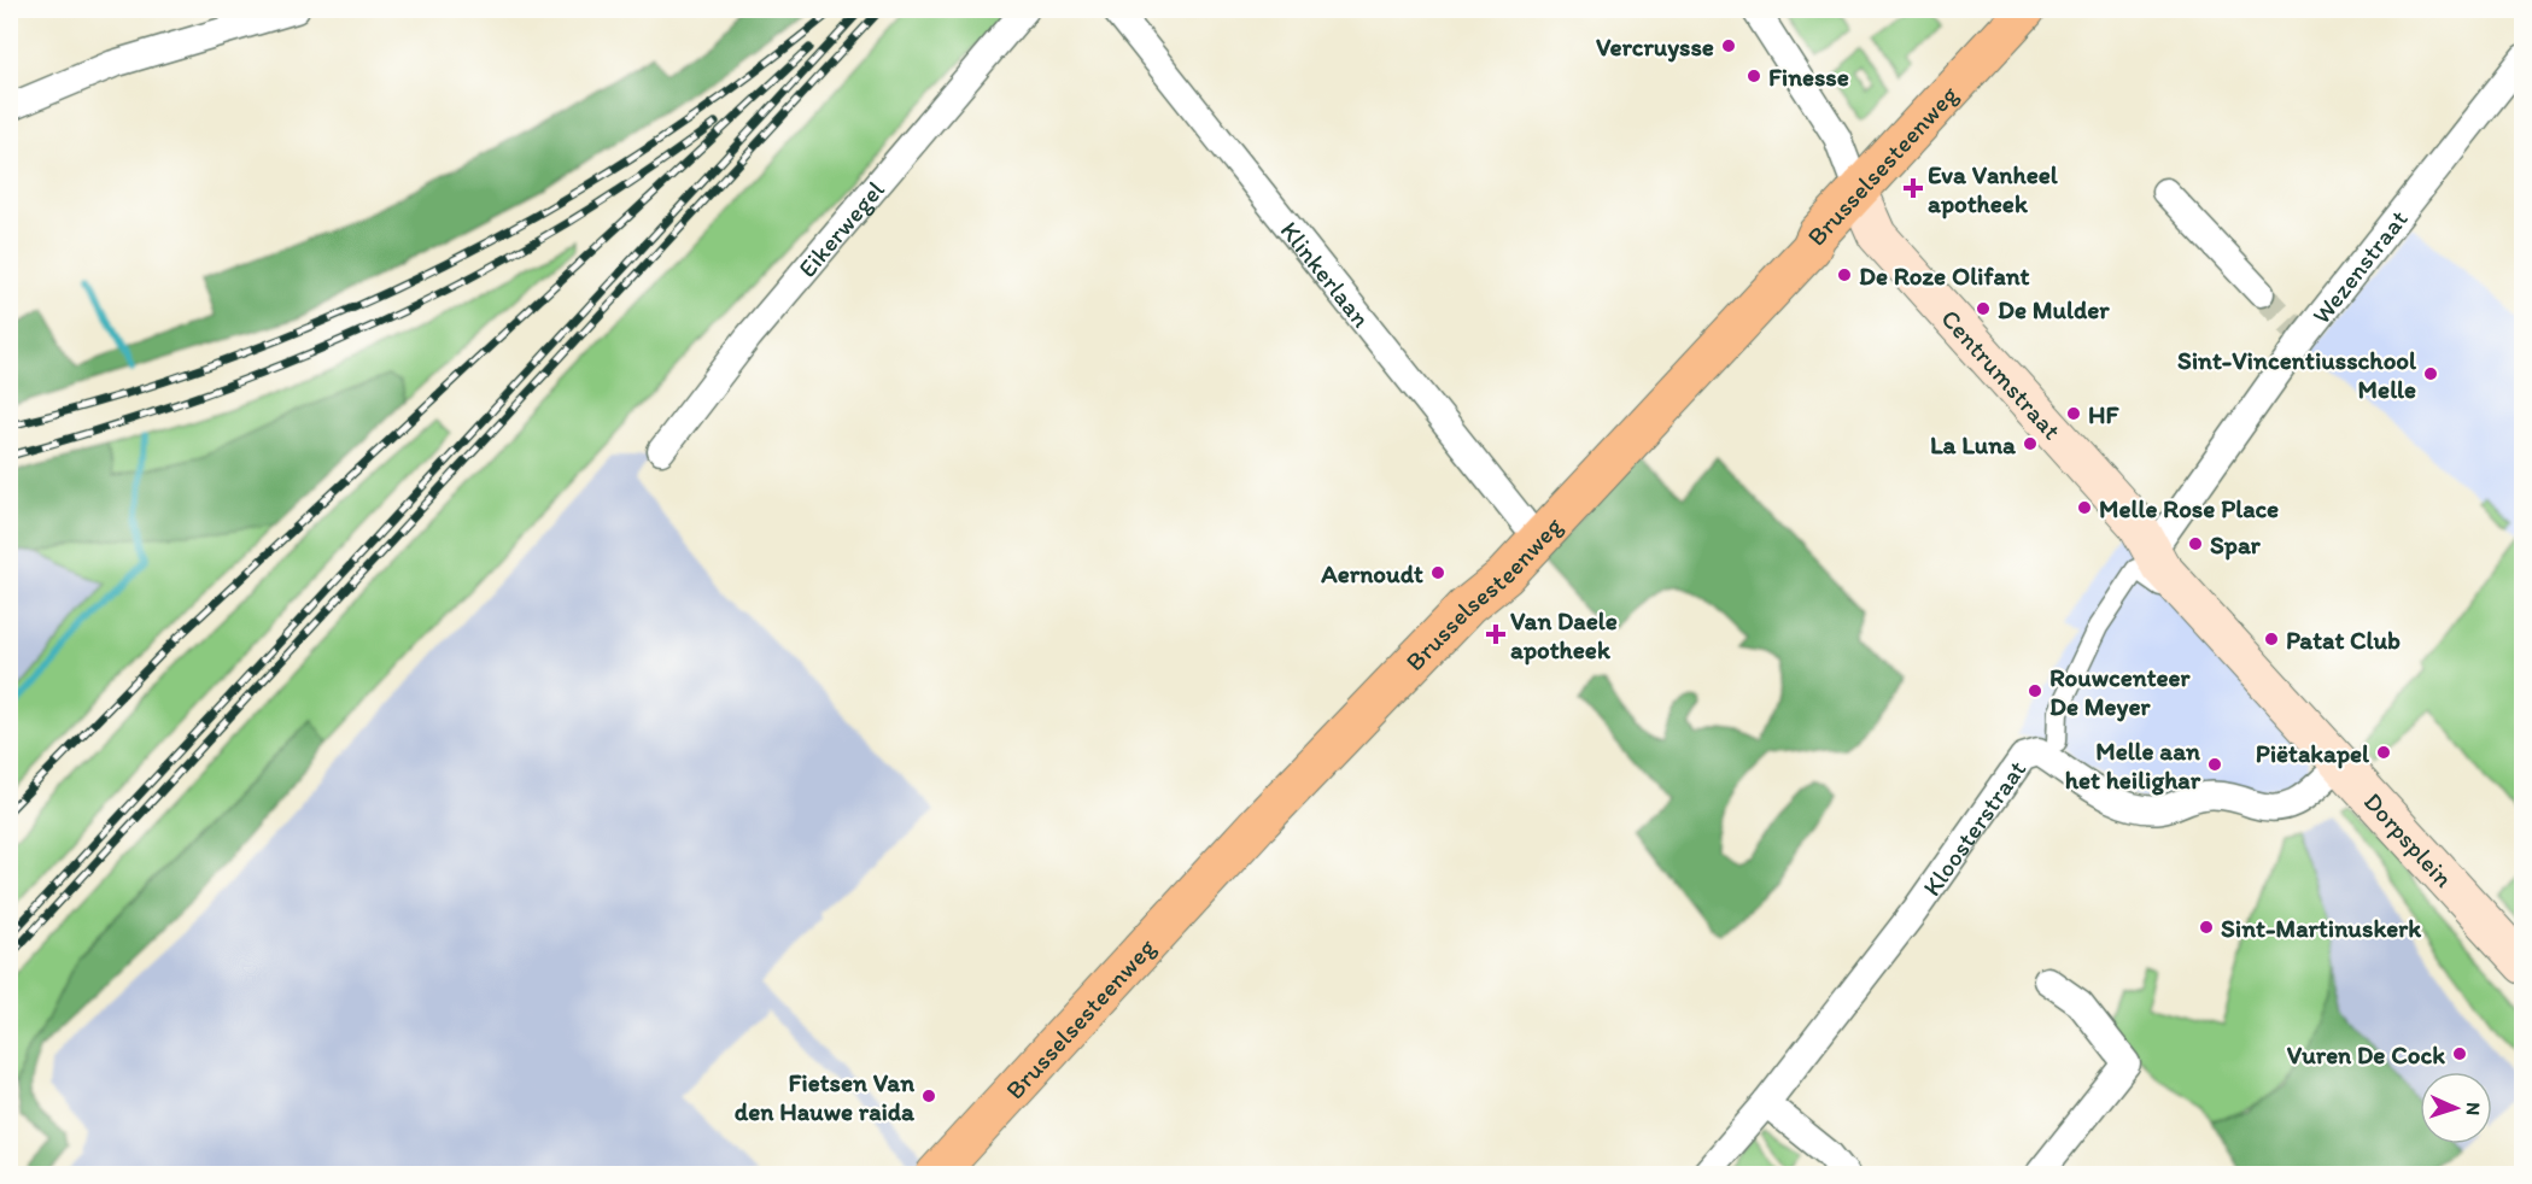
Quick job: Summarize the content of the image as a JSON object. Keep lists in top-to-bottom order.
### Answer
{
  "streets": {
    "main road": ["Brusselsesteenweg", "Centrumstraat", "Dorpsplein"],
    "street": [
      "Eikerwegel",
      "Wezenstraat",
      "Klinkerlaan",
      "Kloosterstraat"
    ]
  },
  "crossings": [
    ["Brusselsesteenweg", "Klinkerlaan"],
    ["Brusselsesteenweg", "Centrumstraat"],
    ["Wezenstraat", "Centrumstraat"],
    ["Wezenstraat", "Dorpsplein"],
    ["Centrumstraat", "Dorpsplein"],
    ["Kloosterstraat", "Dorpsplein"]
  ],
  "places": {
    "other": [
      "Vercruysse",
      "Finesse",
      "De Roze Olifant",
      "De Mulder",
      "Sint-Vincentiusschool Melle",
      "HF",
      "La Luna",
      "Melle Rose Place",
      "Spar",
      "Aernoudt",
      "Patat Club",
      "Rouwcenteer De Meyer",
      "Piëtakapel",
      "Melle aan het heilighar",
      "Sint-Martinuskerk",
      "Vuren De Cock",
      "Fietsen Van den Hauwe raida"
    ],
    "health": ["Eva Vanheel apotheek", "Van Daele apotheek"]
  },
  "north": "right"
}
